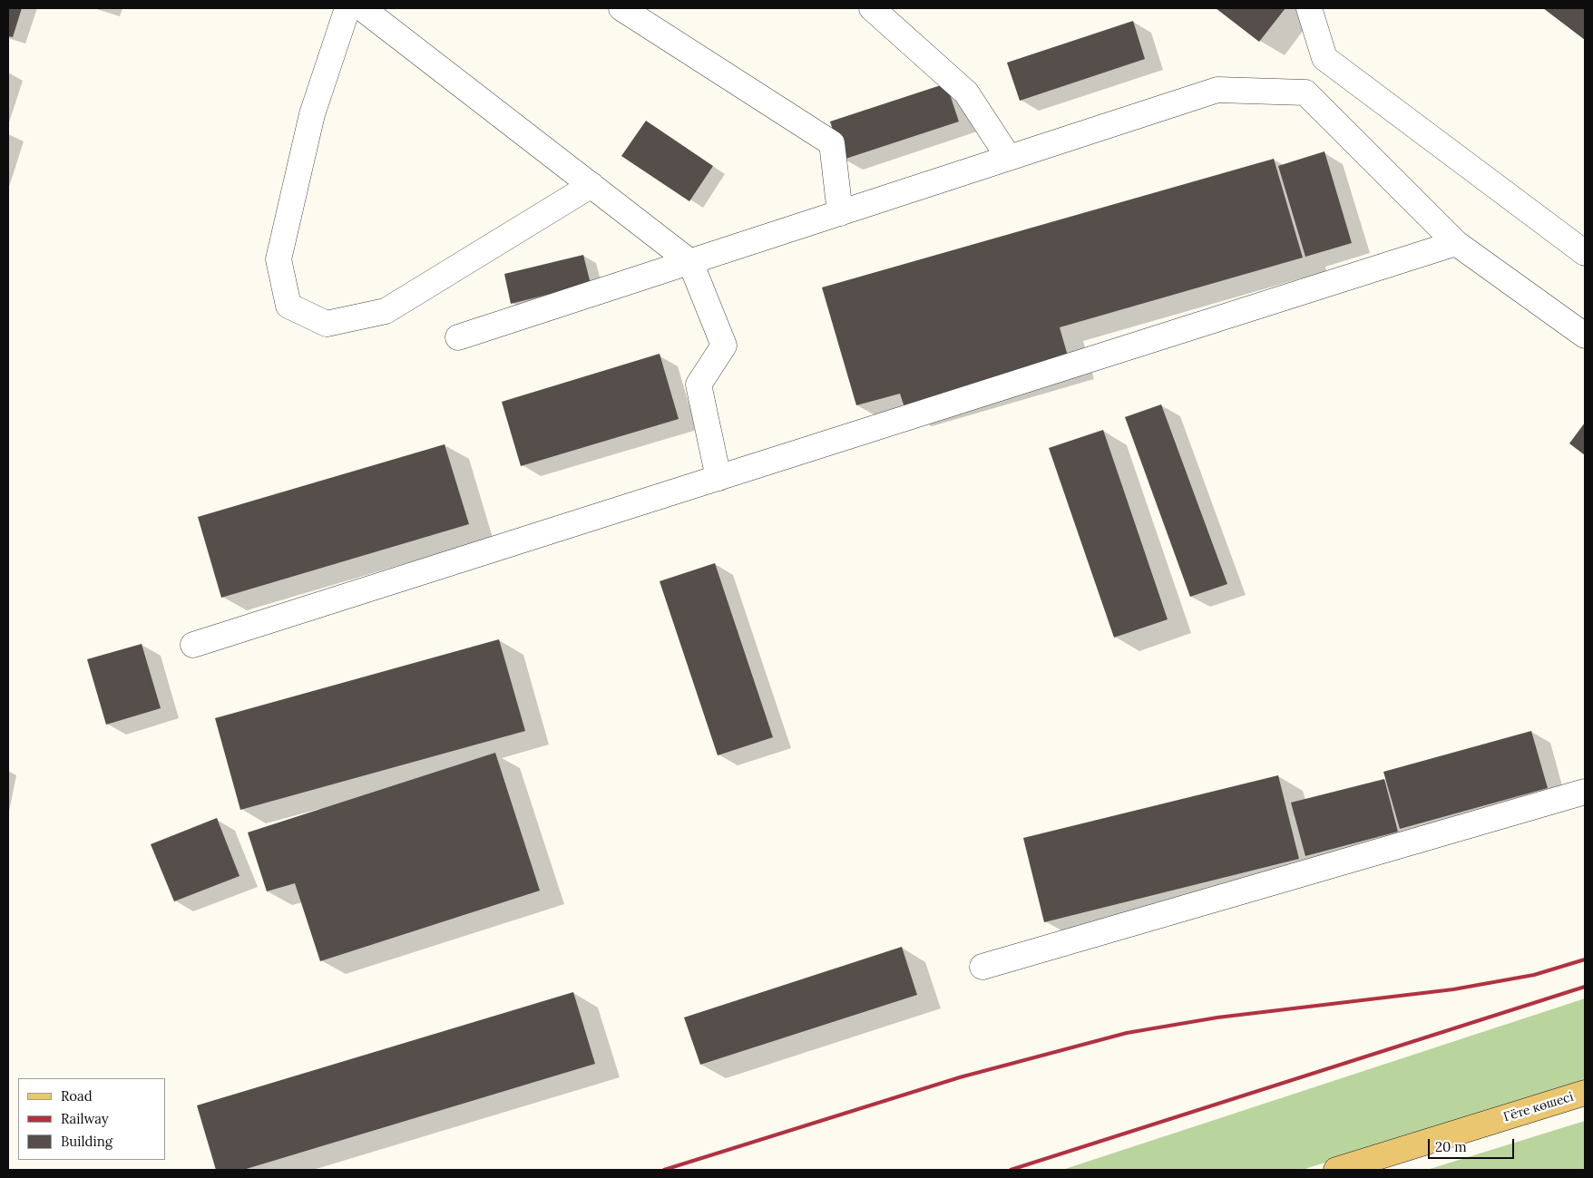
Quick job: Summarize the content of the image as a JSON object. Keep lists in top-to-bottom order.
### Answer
{
  "streets": {
    "main road": ["Гёте көшесі"]
  },
  "legend": ["Road", "Railway", "Building"],
  "scale_bar": "20 m"
}
